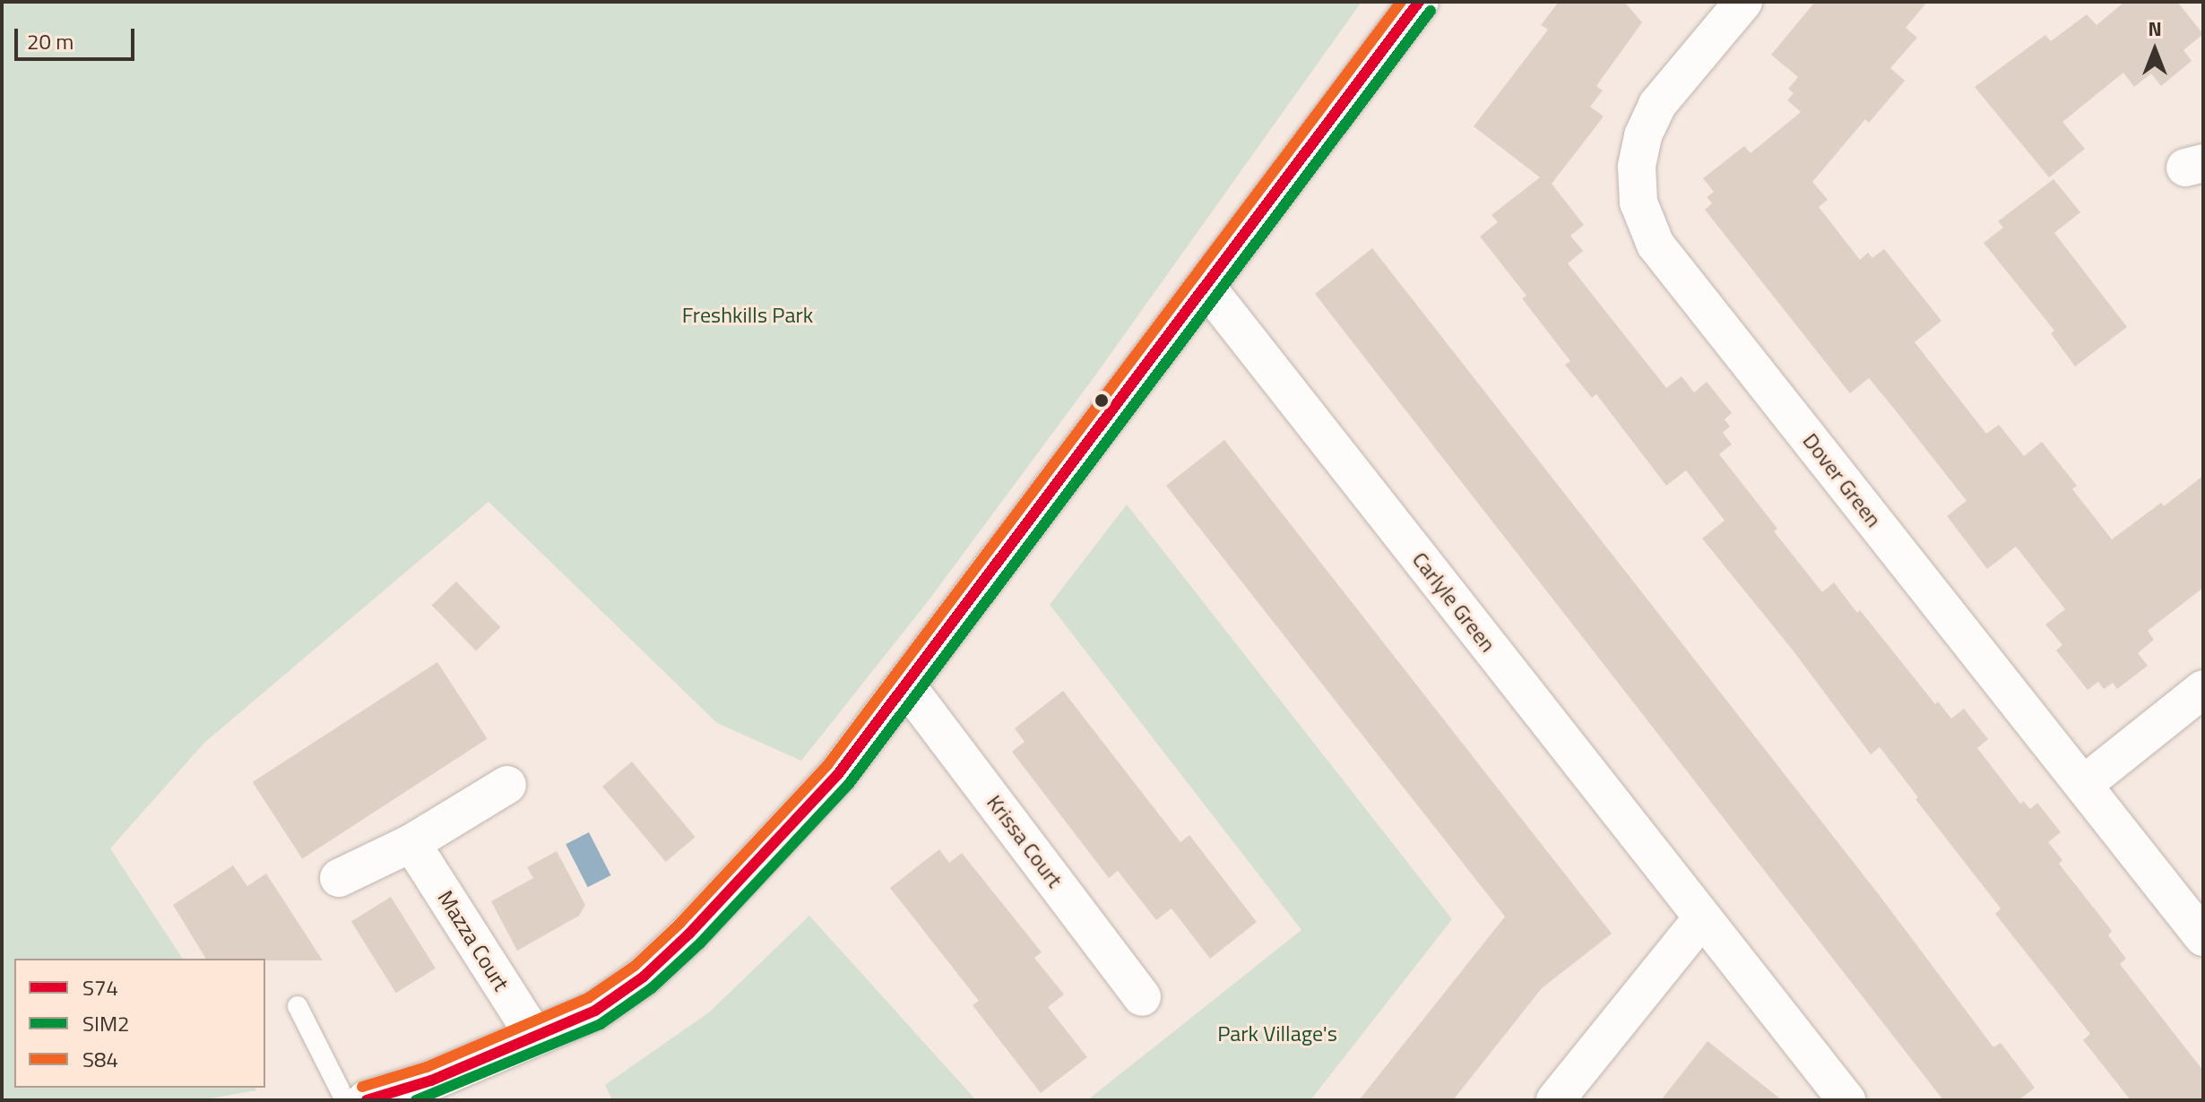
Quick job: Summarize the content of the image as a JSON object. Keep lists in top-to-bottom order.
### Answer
{
  "streets": {
    "street": [
      "Dover Green",
      "Carlyle Green",
      "Krissa Court",
      "Mazza Court"
    ]
  },
  "parks": ["Freshkills Park", "Park Village's"],
  "lines": ["transit line S74", "transit line S84", "transit line SIM2"],
  "legend": ["S74", "SIM2", "S84"],
  "scale_bar": "20 m",
  "north": "top"
}
